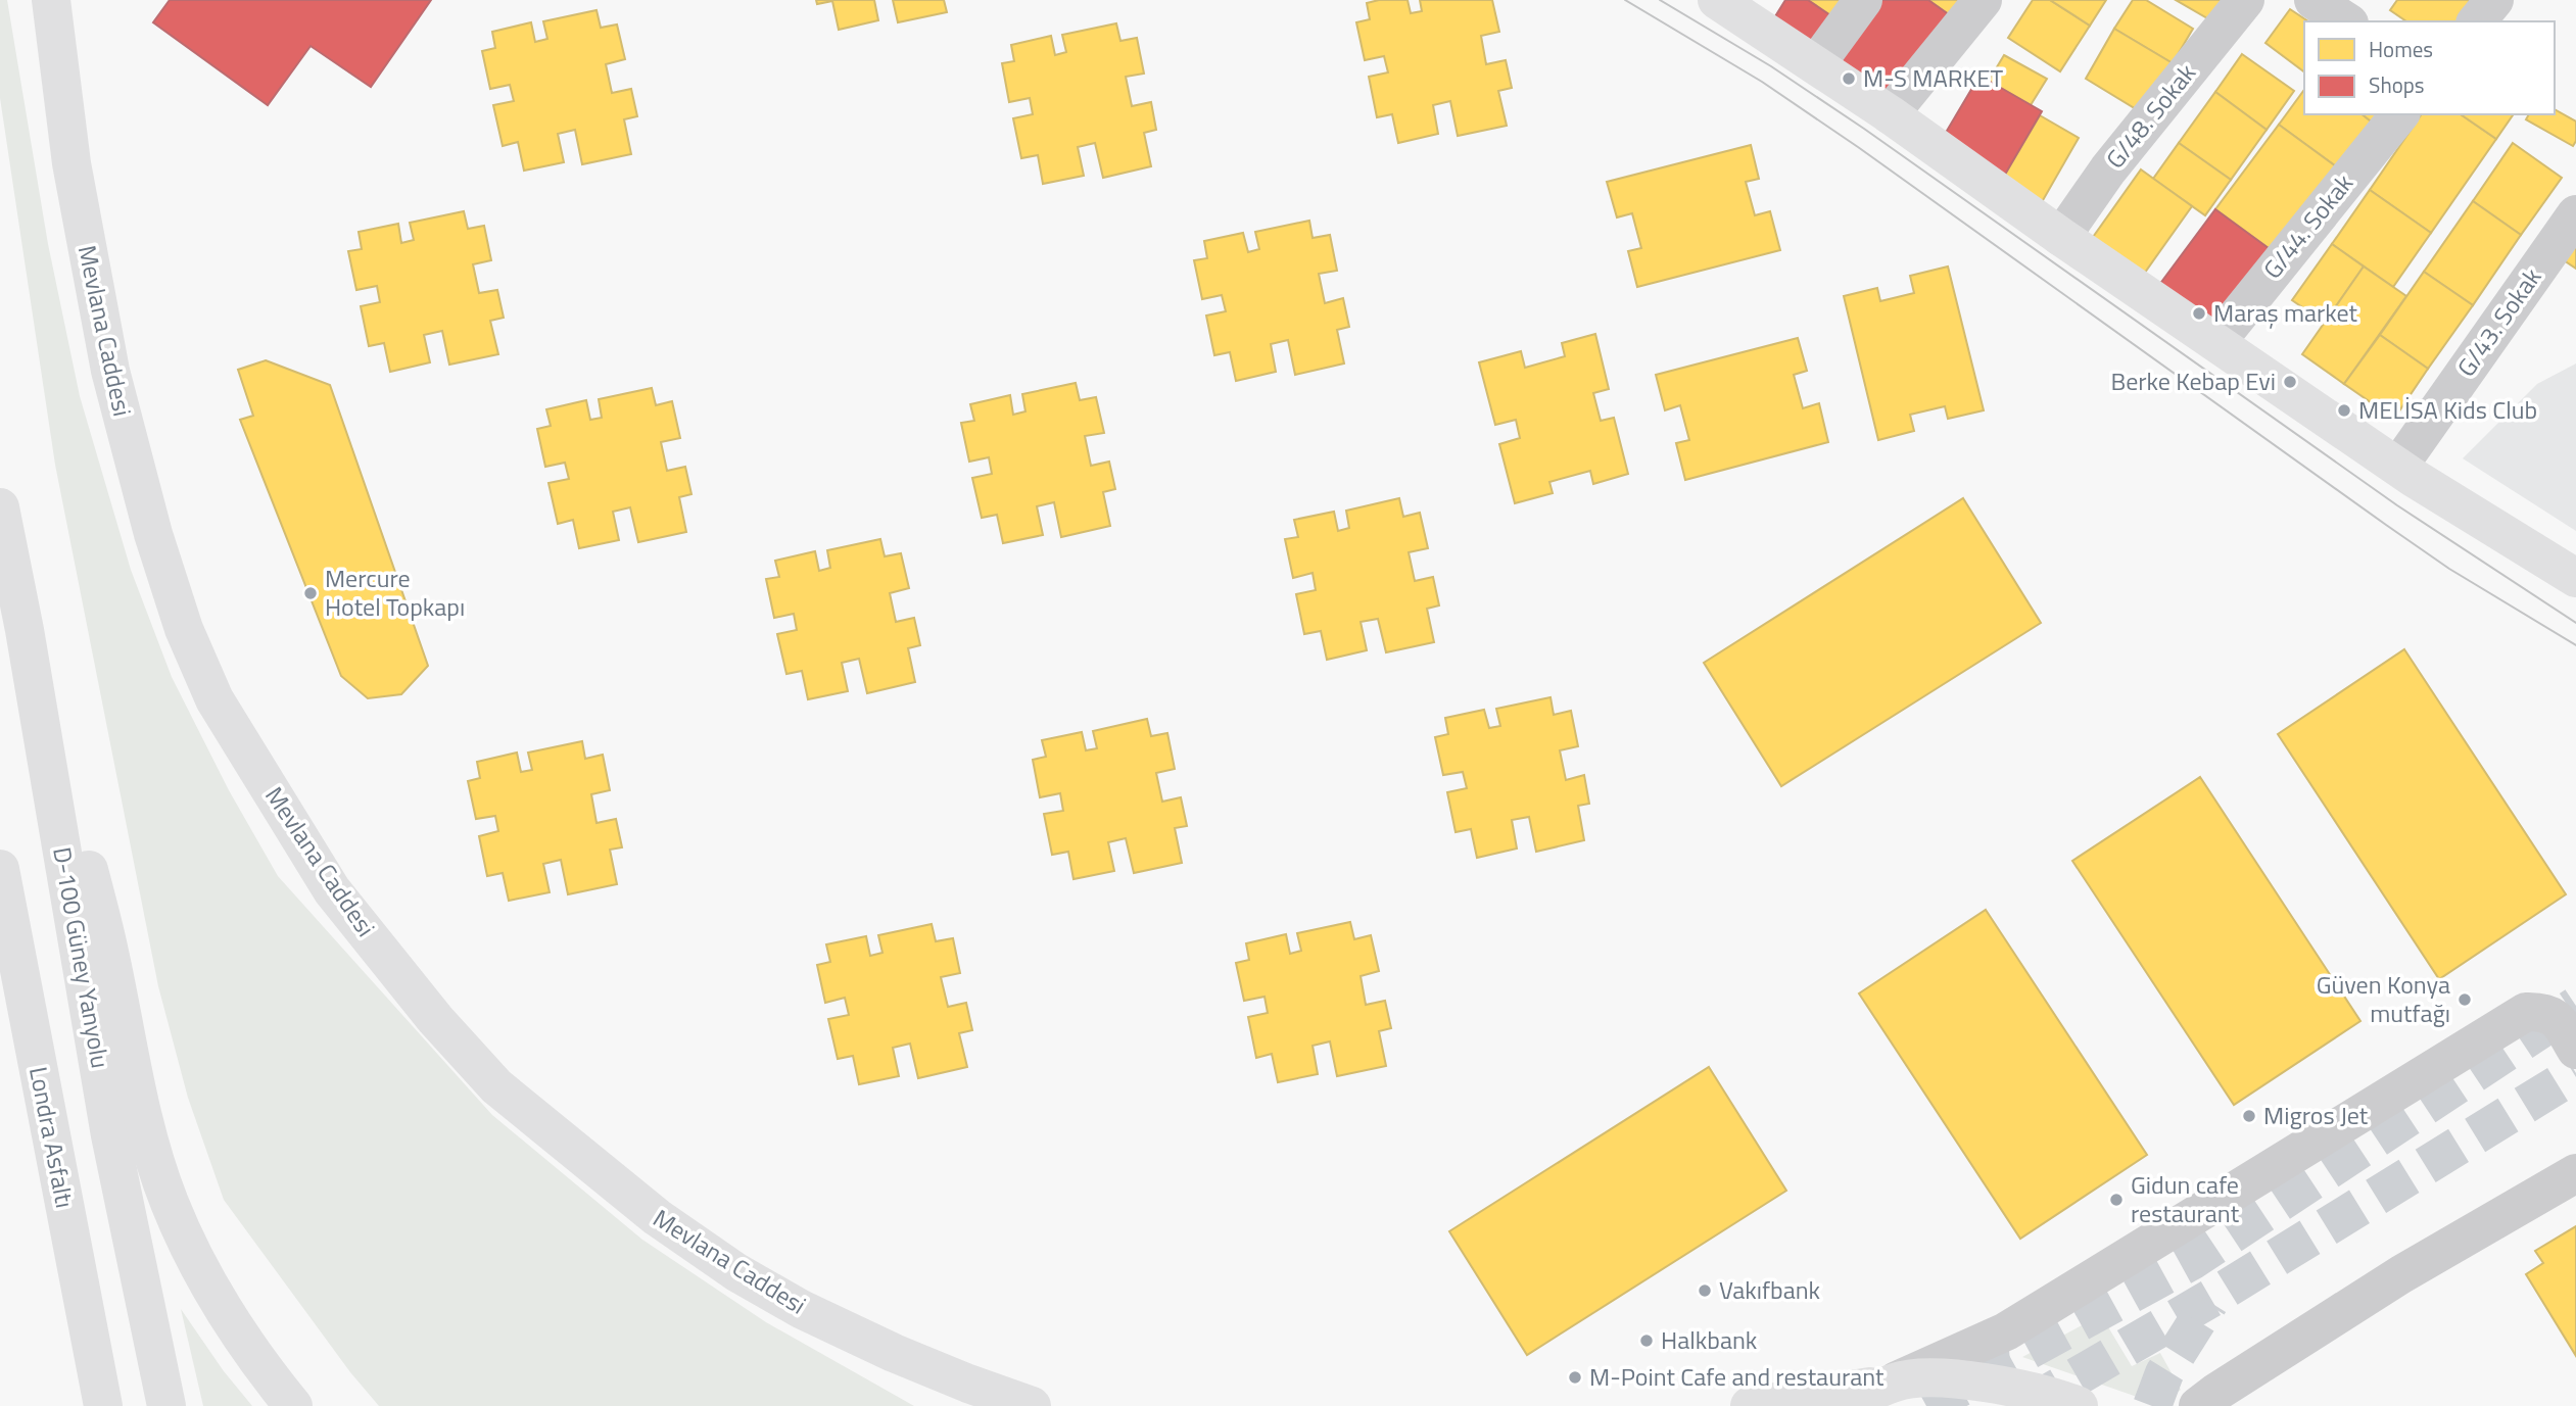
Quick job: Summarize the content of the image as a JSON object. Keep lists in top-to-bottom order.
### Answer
{
  "streets": {
    "main road": ["Mevlana Caddesi", "D-100 Güney Yanyolu", "Londra Asfaltı"],
    "street": ["G/48. Sokak", "G/44. Sokak", "G/43. Sokak"]
  },
  "places": [
    "M-S MARKET",
    "Maraş market",
    "Berke Kebap Evi",
    "MELİSA Kids Club",
    "Mercure Hotel Topkapı",
    "Güven Konya mutfağı",
    "Migros Jet",
    "Gidun cafe restaurant",
    "Vakıfbank",
    "Halkbank",
    "M-Point Cafe and restaurant"
  ],
  "legend": ["Homes", "Shops"]
}
